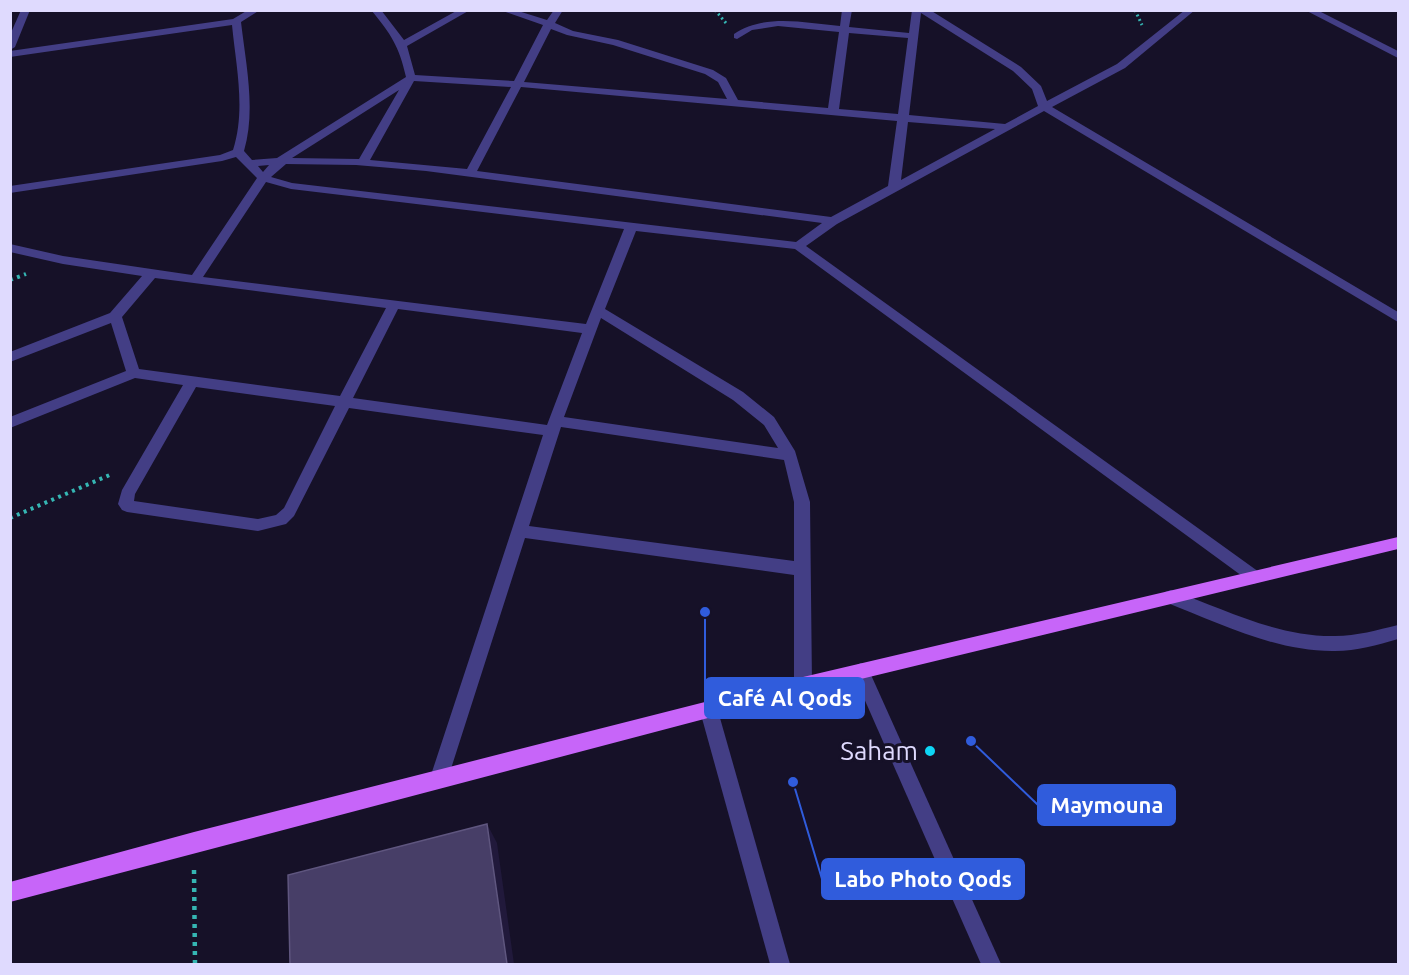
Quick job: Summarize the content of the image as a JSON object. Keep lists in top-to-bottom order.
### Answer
{
  "places": [
    "Café Al Qods",
    "Maymouna",
    "Saham",
    "Labo Photo Qods"
  ]
}
